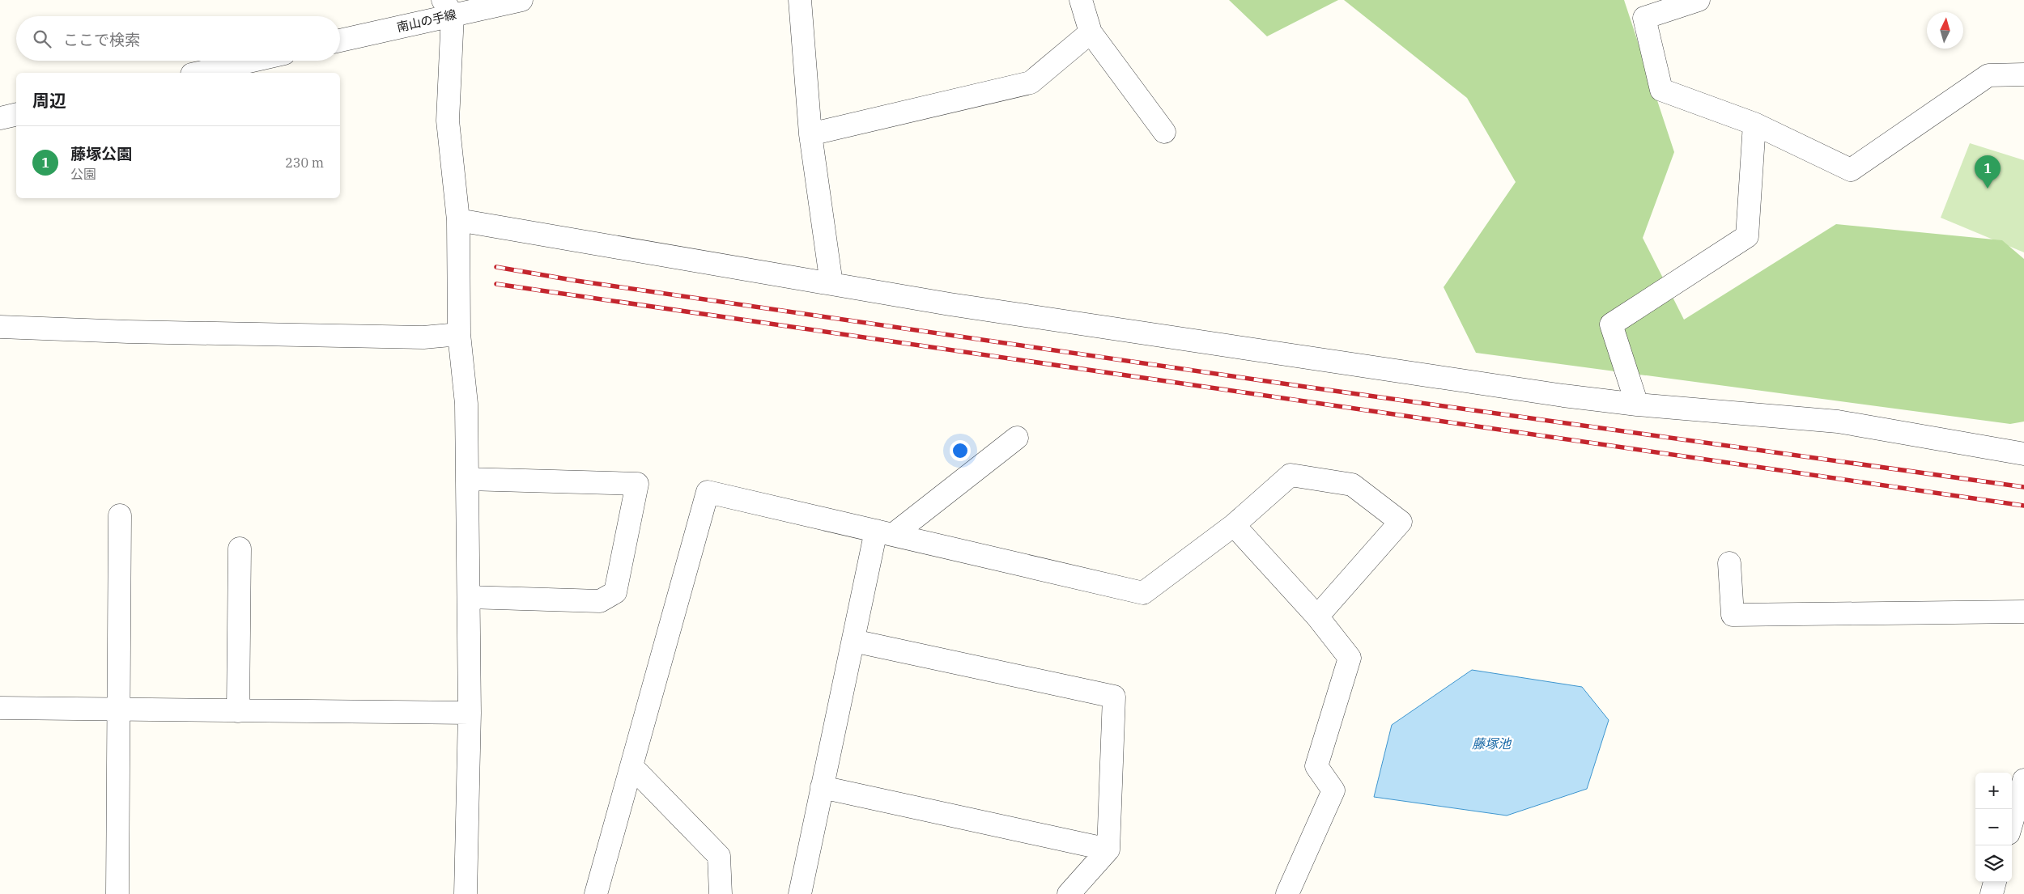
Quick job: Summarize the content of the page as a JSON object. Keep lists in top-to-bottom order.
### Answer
{
  "streets": {
    "street": ["南山の手線"]
  },
  "water": ["藤塚池"],
  "north": "top",
  "page": {
    "search": "ここで検索",
    "heading": "周辺",
    "list": [
      {
        "mark": "1",
        "name": "藤塚公園",
        "note": "公園",
        "value": "230 m"
      }
    ],
    "pins": "1",
    "map_buttons": ["+", "−"]
  }
}
